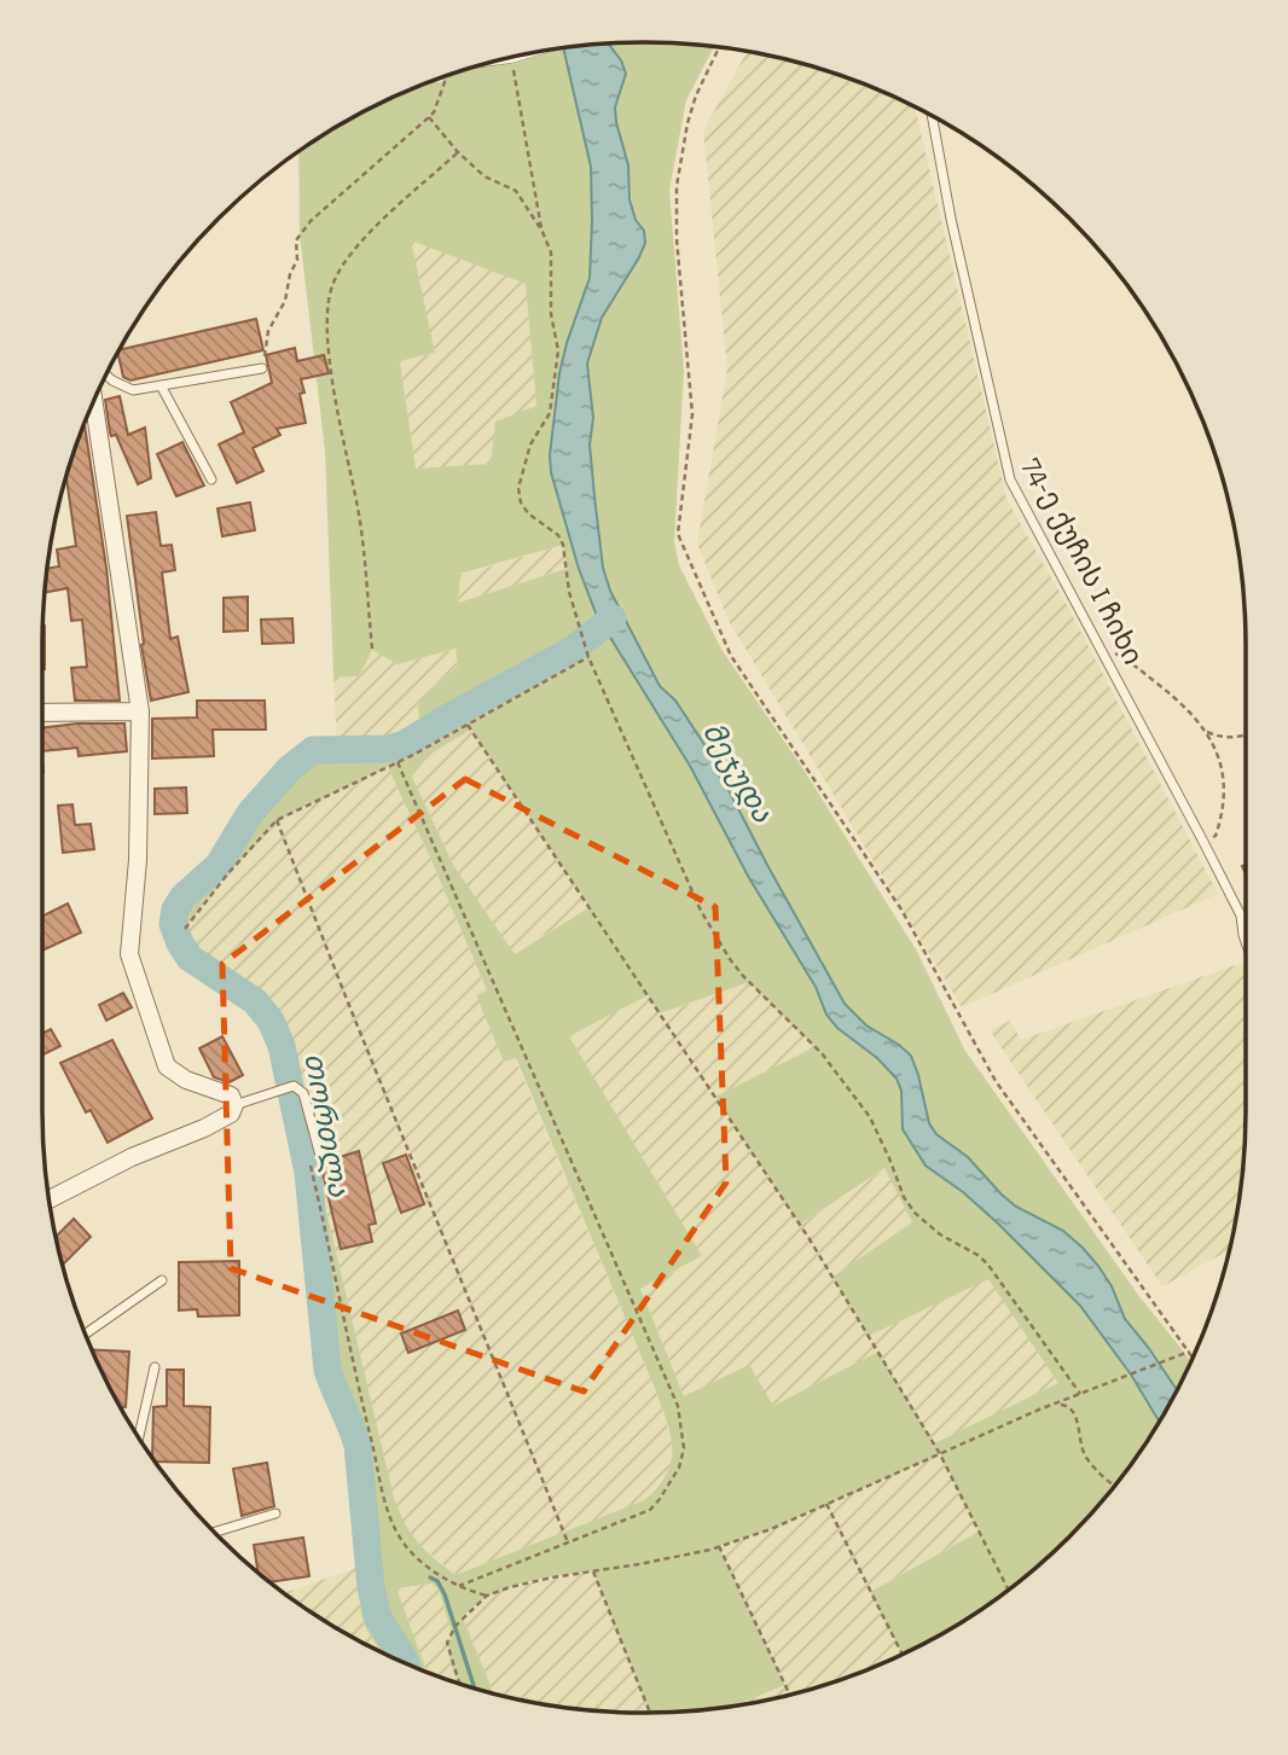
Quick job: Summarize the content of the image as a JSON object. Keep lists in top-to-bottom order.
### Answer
{
  "streets": {
    "lane": ["74-ე ქუჩის I ჩიხი"]
  },
  "water": ["მეჯუდა", "თორთლა"]
}
